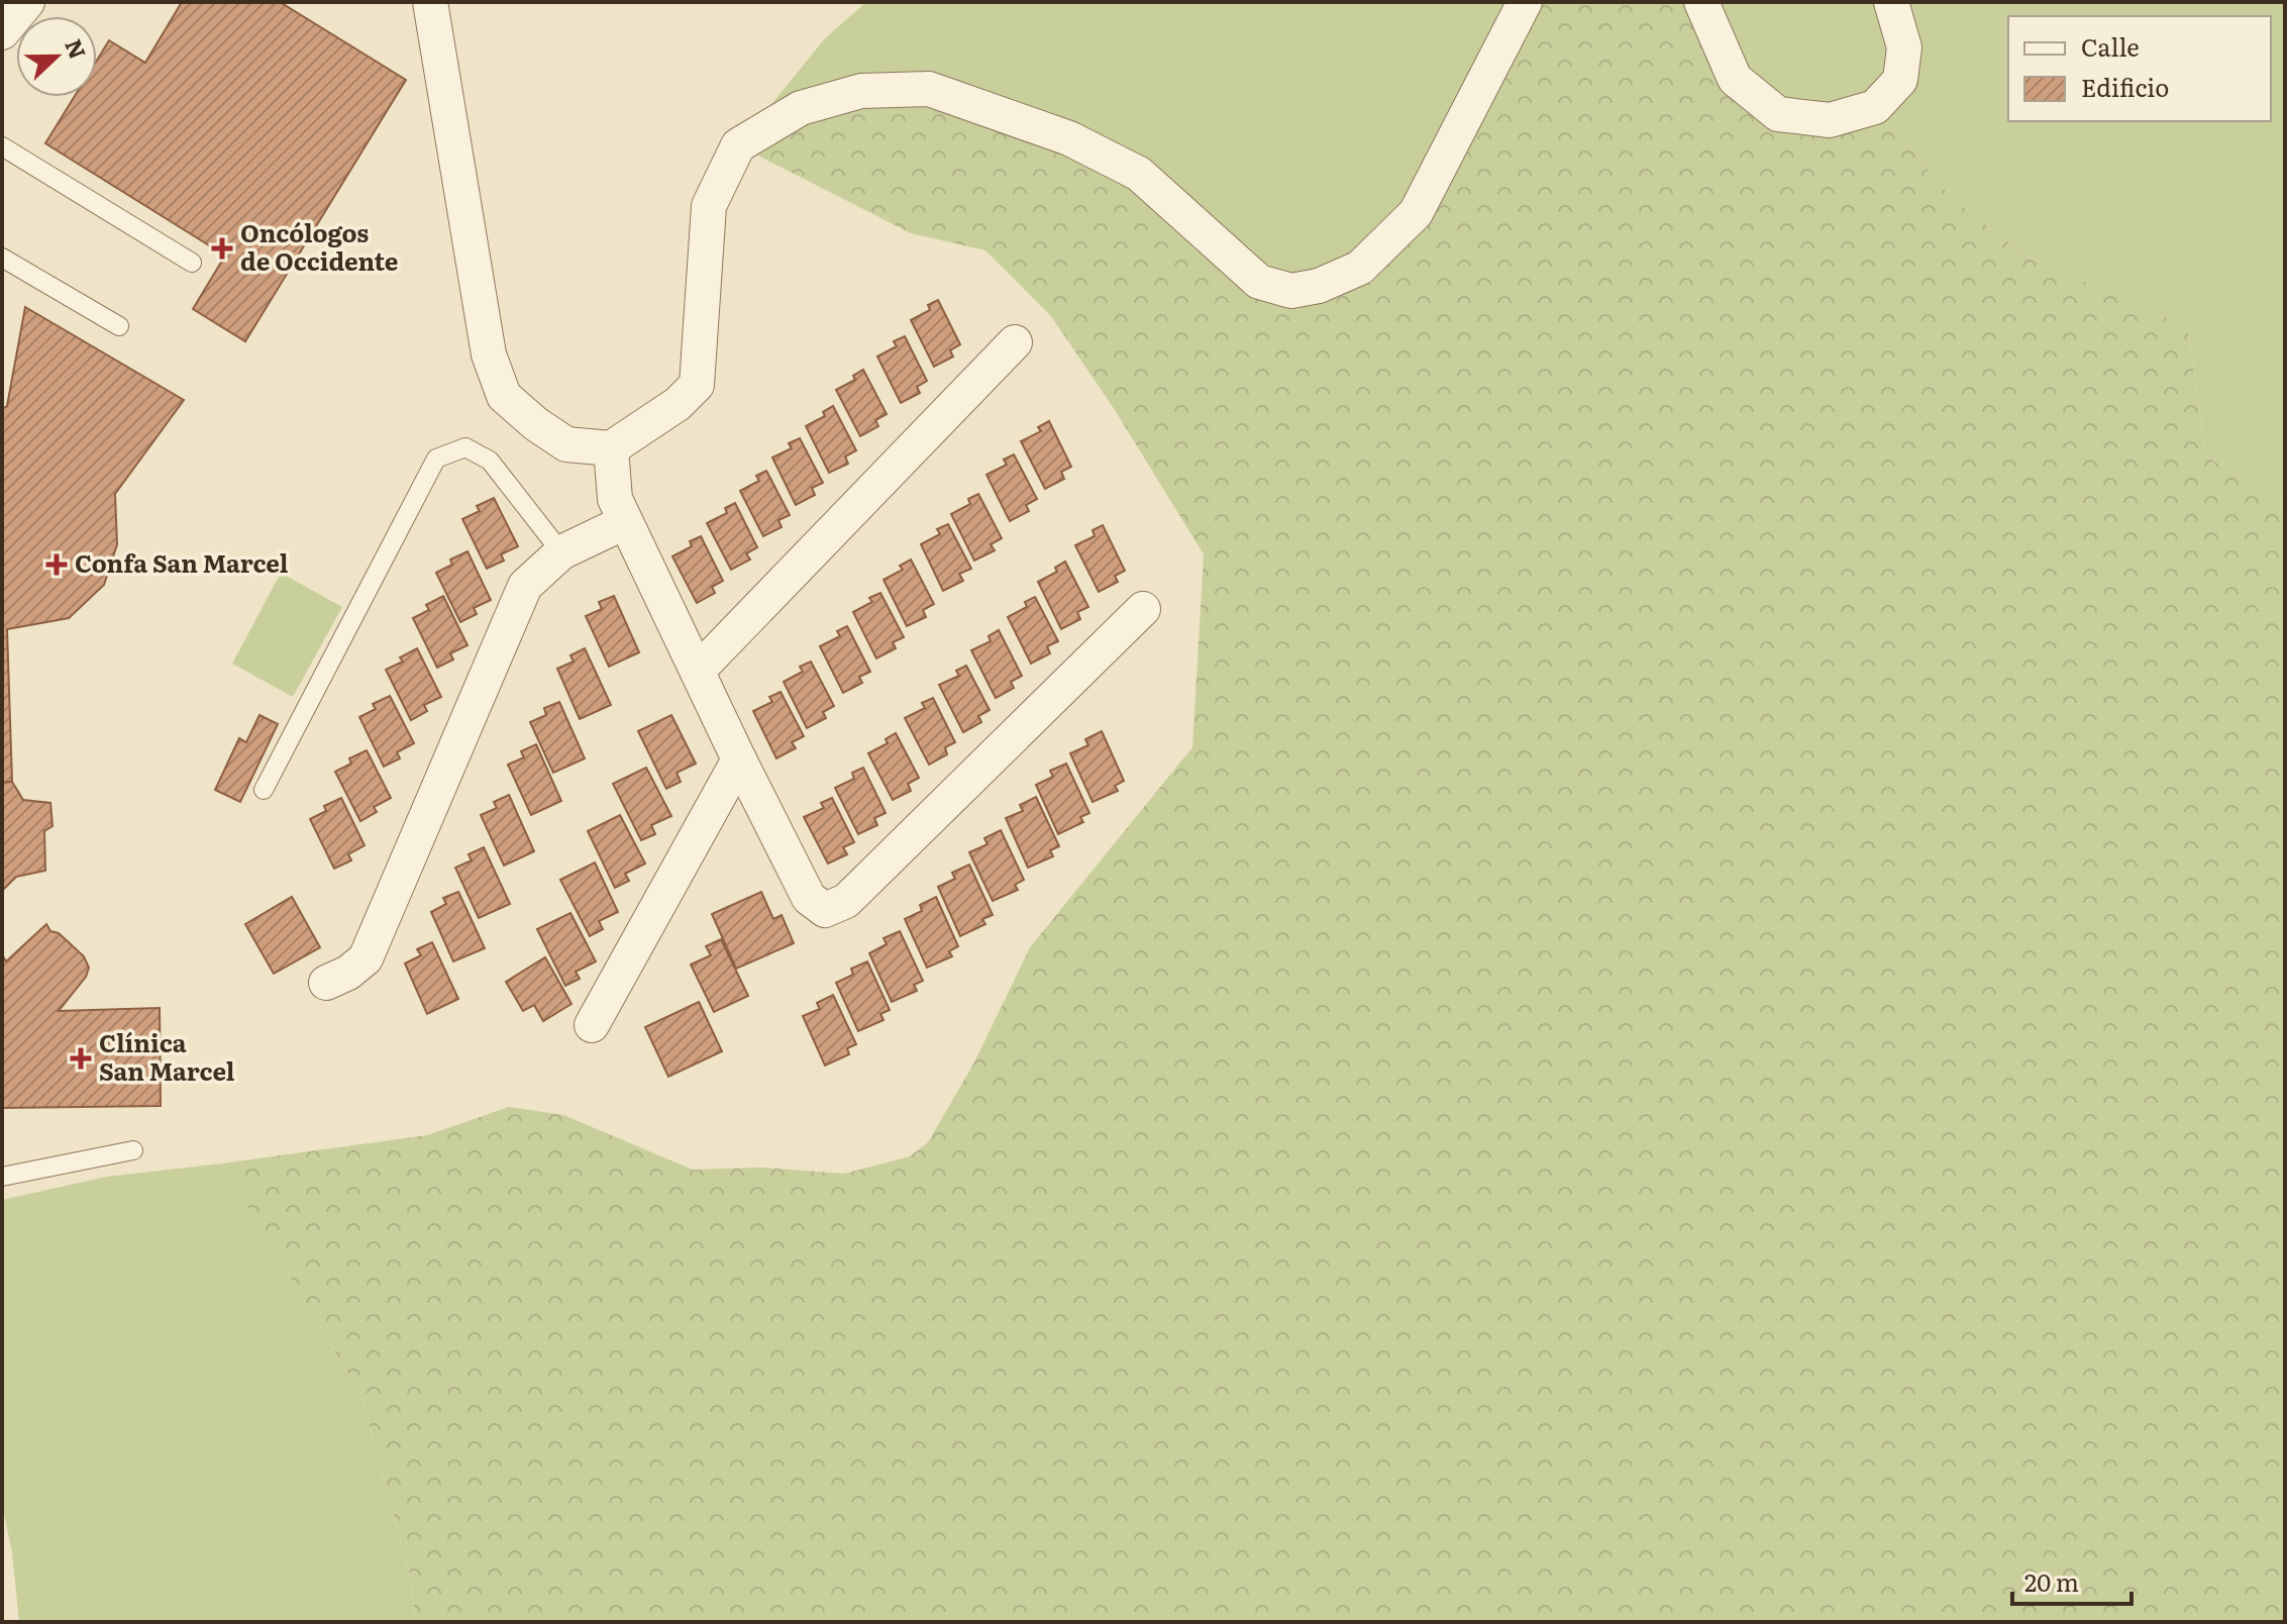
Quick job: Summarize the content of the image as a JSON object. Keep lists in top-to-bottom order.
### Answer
{
  "places": {
    "health": ["Oncólogos de Occidente", "Confa San Marcel", "Clínica San Marcel"]
  },
  "legend": ["Calle", "Edificio"],
  "scale_bar": "20 m",
  "north": "right"
}
